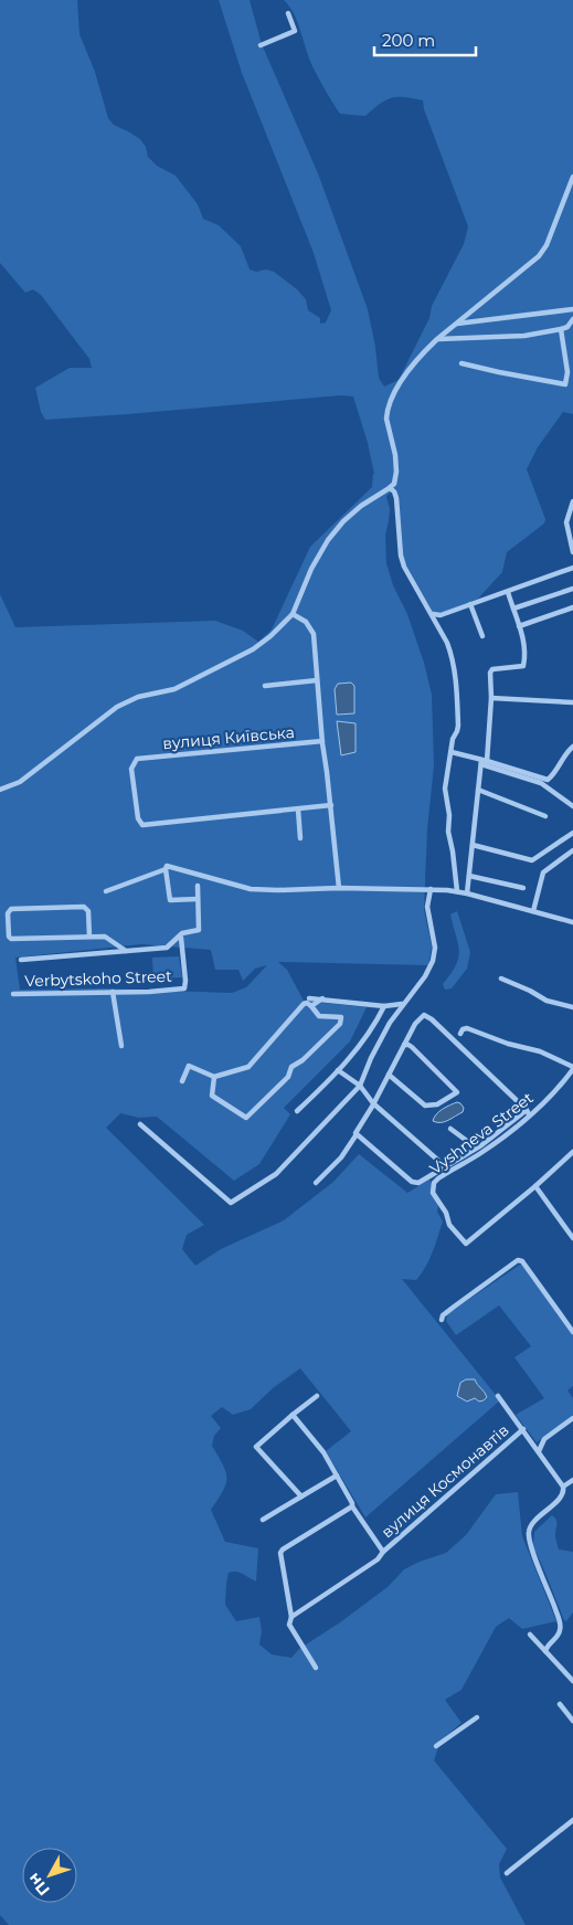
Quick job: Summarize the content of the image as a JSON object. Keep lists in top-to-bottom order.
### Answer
{
  "streets": {
    "street": [
      "вулиця Київська",
      "Verbytskoho Street",
      "Vyshneva Street",
      "вулиця Космонавтів"
    ]
  },
  "scale_bar": "200 m",
  "north": "bottom left"
}
